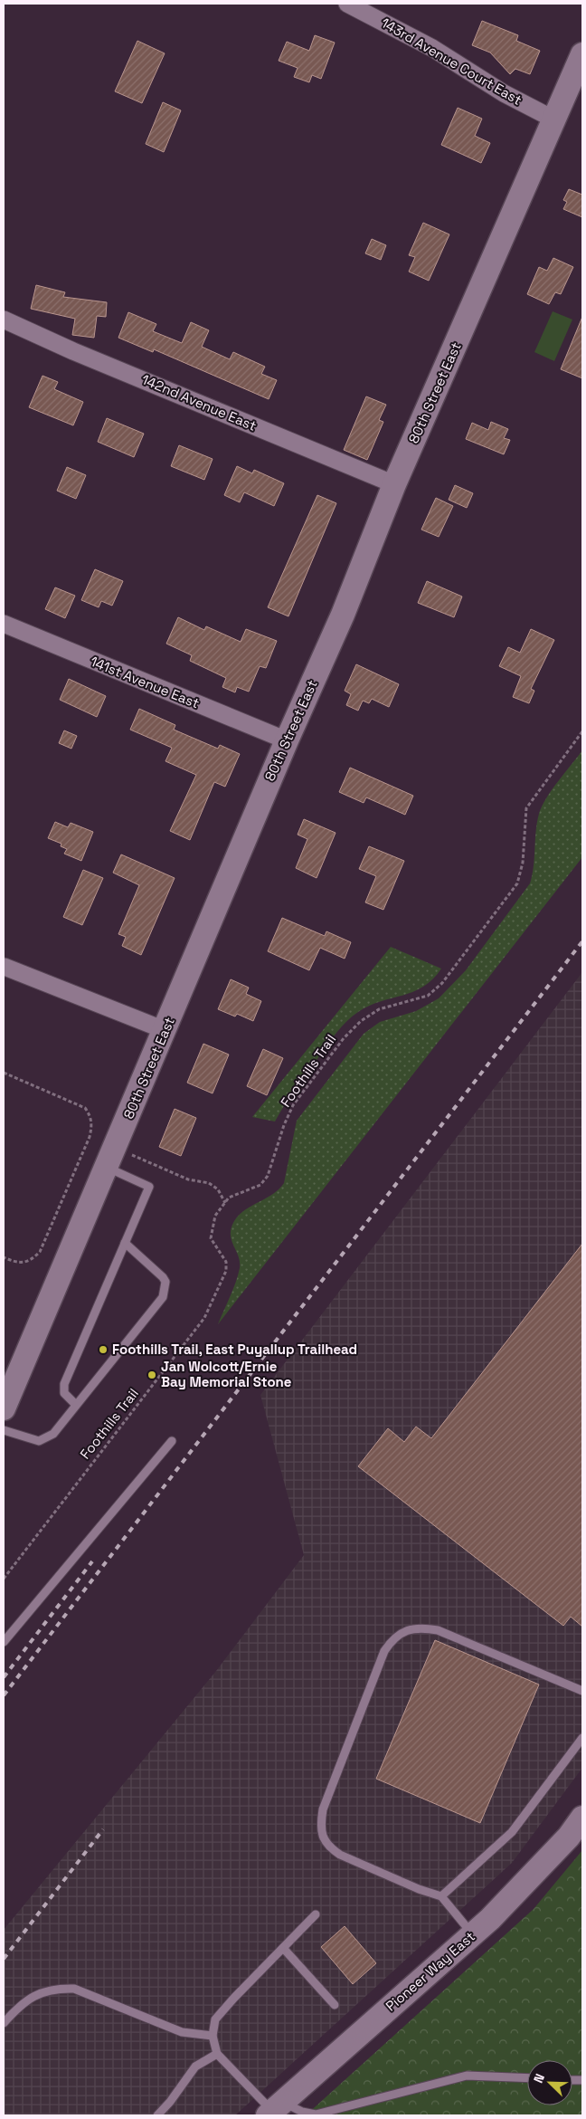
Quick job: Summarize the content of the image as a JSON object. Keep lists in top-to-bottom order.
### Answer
{
  "streets": {
    "street": [
      "143rd Avenue Court East",
      "80th Street East",
      "142nd Avenue East",
      "141st Avenue East",
      "Pioneer Way East"
    ],
    "path": ["Foothills Trail"]
  },
  "crossings": [
    ["143rd Avenue Court East", "80th Street East"],
    ["80th Street East", "142nd Avenue East"],
    ["80th Street East", "141st Avenue East"]
  ],
  "places": ["Foothills Trail, East Puyallup Trailhead", "Jan Wolcott/Ernie Bay Memorial Stone"],
  "north": "top left"
}
